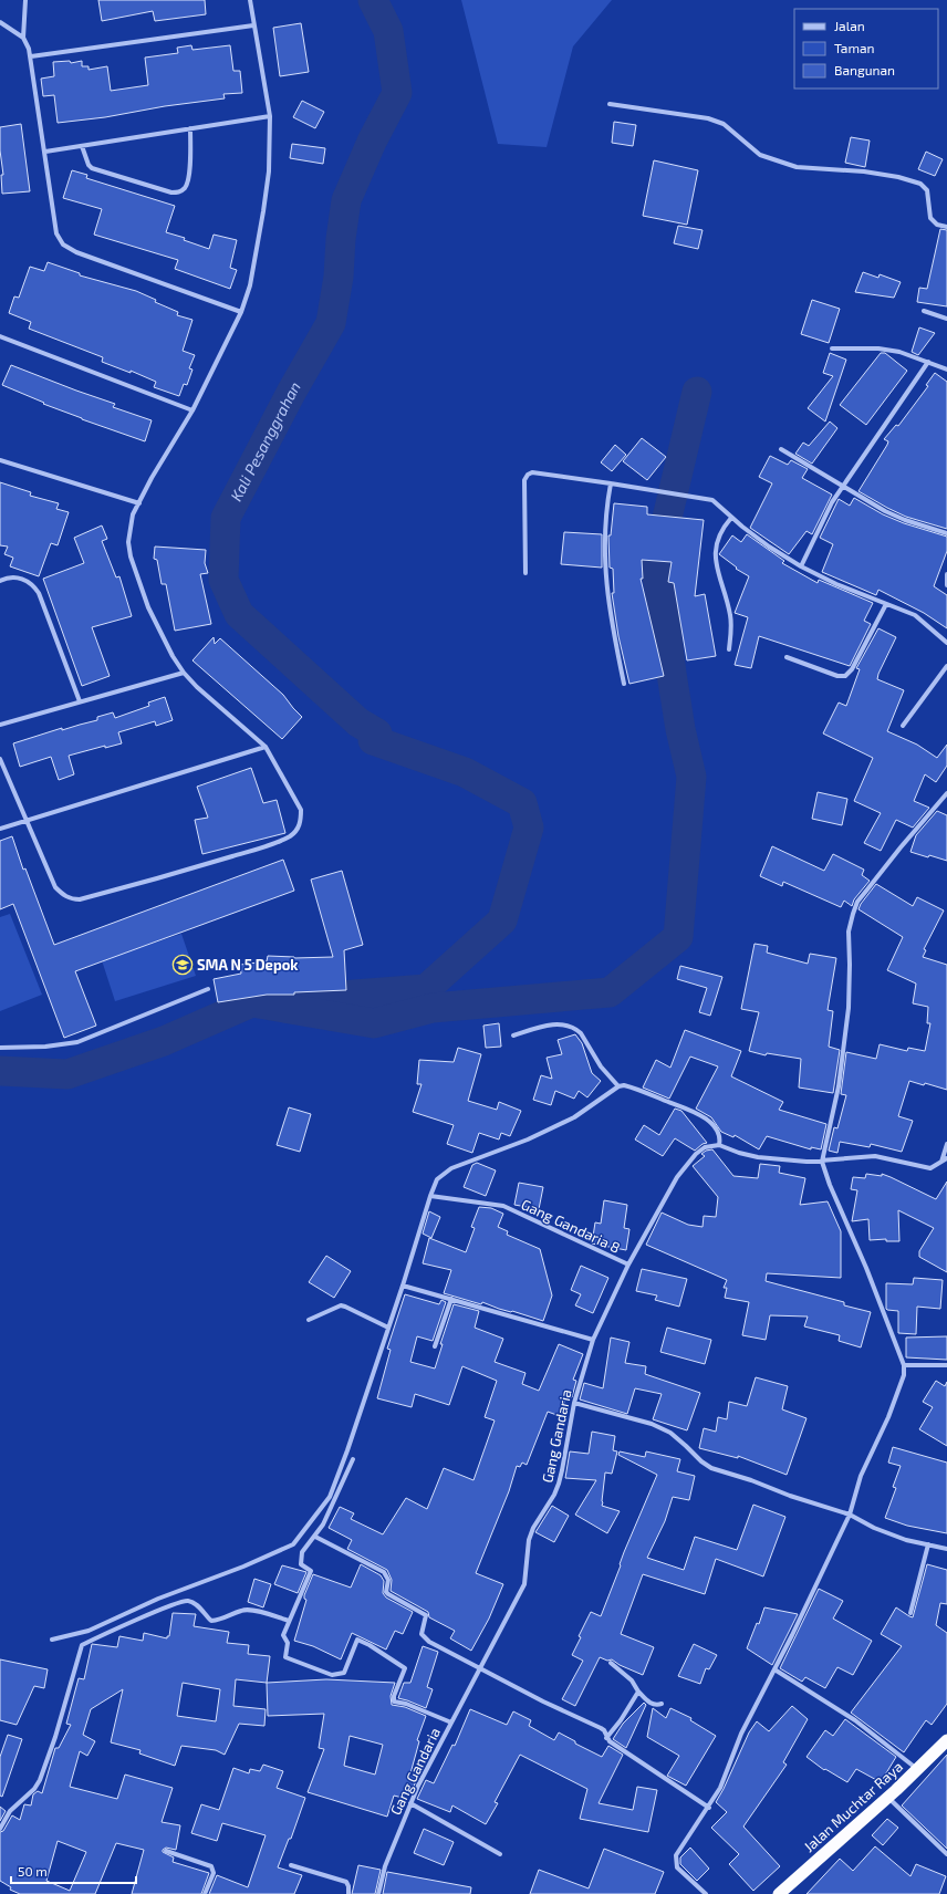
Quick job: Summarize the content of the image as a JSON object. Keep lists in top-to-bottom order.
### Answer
{
  "streets": {
    "highway": ["Jalan Muchtar Raya"],
    "street": ["Gang Gandaria 8", "Gang Gandaria"]
  },
  "crossings": [
    ["Gang Gandaria 8", "Gang Gandaria"]
  ],
  "water": ["Kali Pesanggrahan"],
  "places": {
    "school or university": ["SMA N 5 Depok"]
  },
  "legend": ["Jalan", "Taman", "Bangunan"],
  "scale_bar": "50 m"
}
